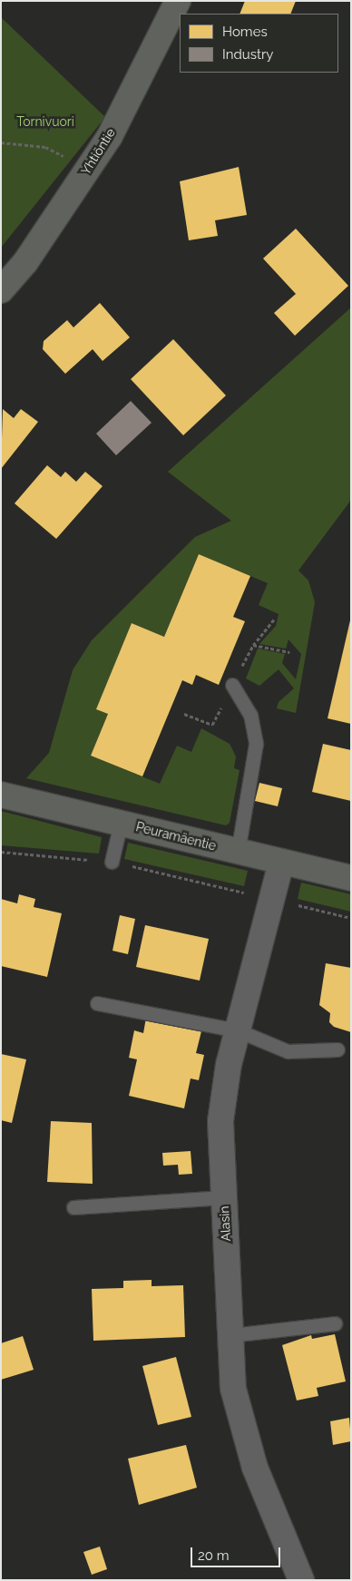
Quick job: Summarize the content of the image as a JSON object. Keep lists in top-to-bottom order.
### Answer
{
  "streets": {
    "street": ["Yhtiöntie", "Peuramäentie", "Alasin"]
  },
  "crossings": [
    ["Peuramäentie", "Alasin"]
  ],
  "parks": ["Tornivuori"],
  "legend": ["Homes", "Industry"],
  "scale_bar": "20 m"
}
